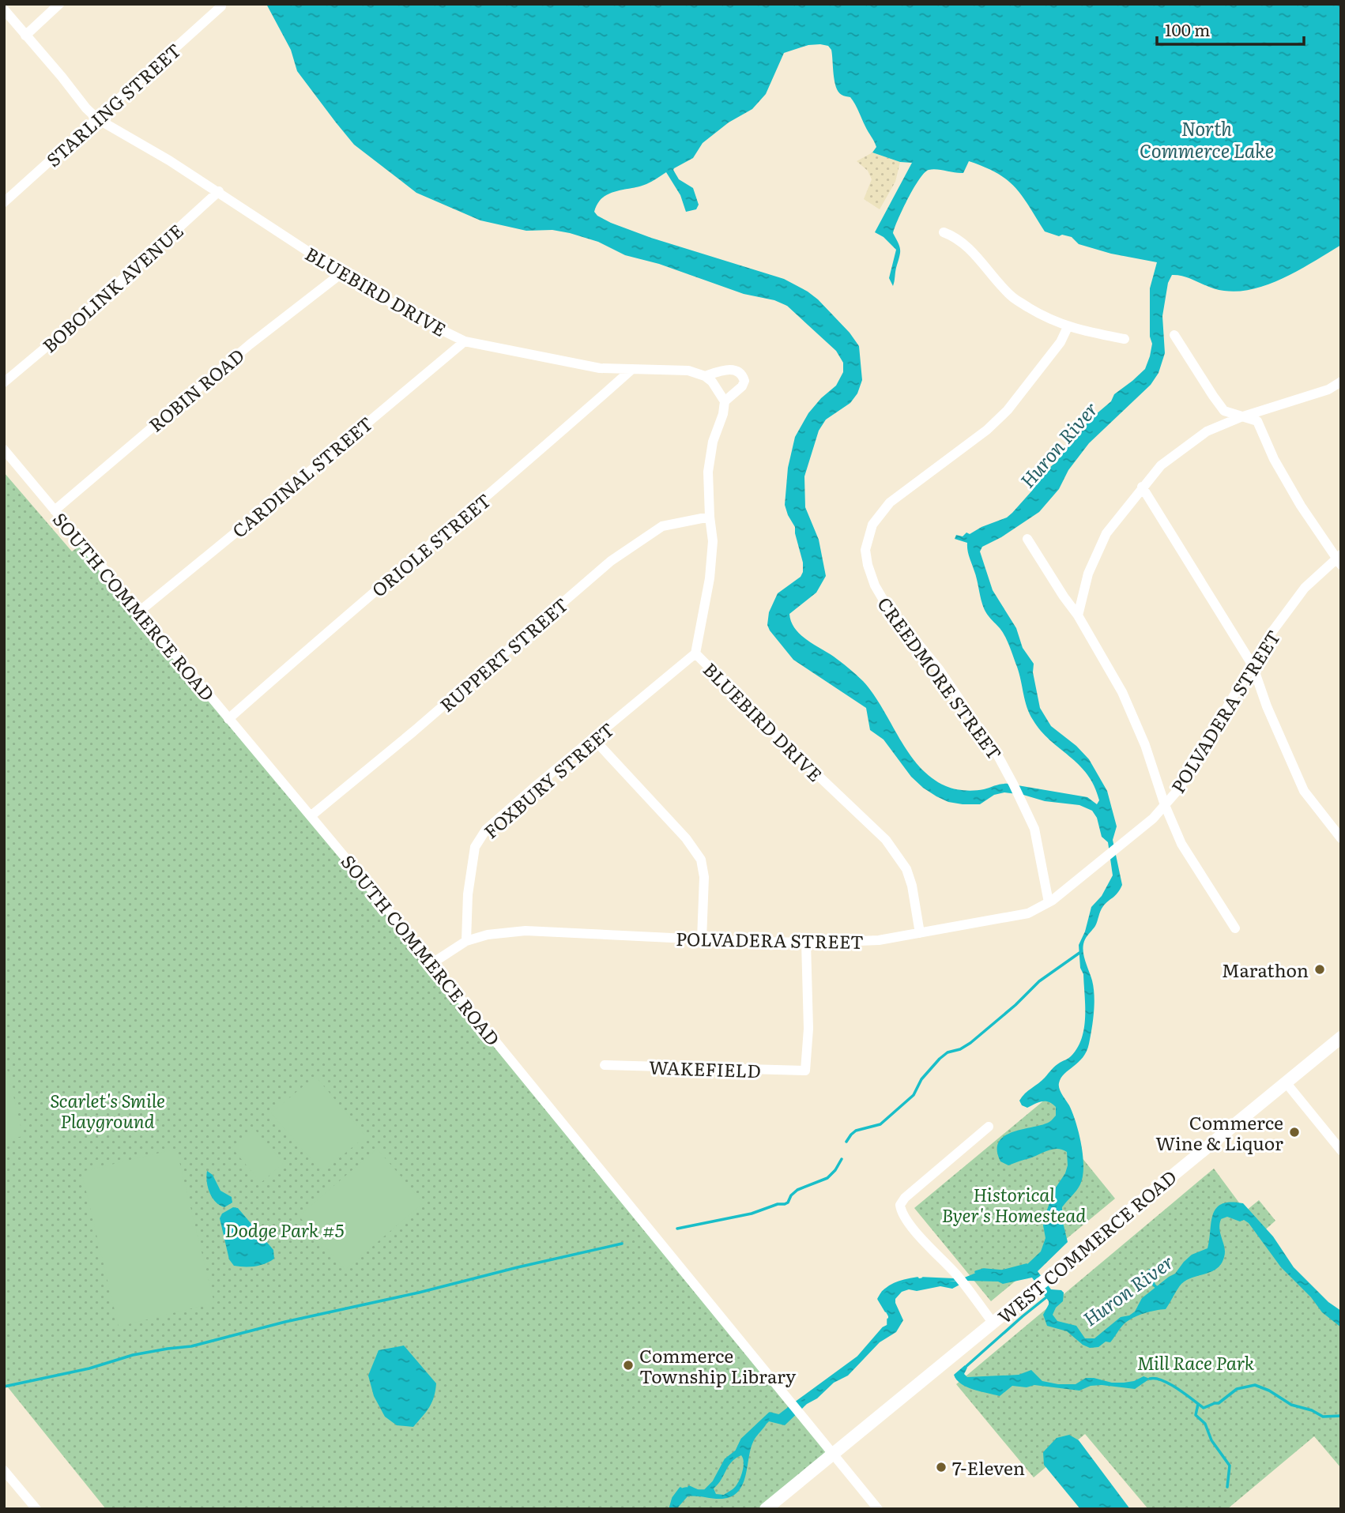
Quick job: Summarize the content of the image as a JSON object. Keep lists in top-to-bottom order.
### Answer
{
  "streets": {
    "main road": ["WEST COMMERCE ROAD"],
    "street": [
      "STARLING STREET",
      "BOBOLINK AVENUE",
      "BLUEBIRD DRIVE",
      "ROBIN ROAD",
      "CARDINAL STREET",
      "ORIOLE STREET",
      "SOUTH COMMERCE ROAD",
      "RUPPERT STREET",
      "CREEDMORE STREET",
      "POLVADERA STREET",
      "FOXBURY STREET",
      "WAKEFIELD"
    ]
  },
  "crossings": [
    ["STARLING STREET", "BLUEBIRD DRIVE"],
    ["BOBOLINK AVENUE", "BLUEBIRD DRIVE"],
    ["BLUEBIRD DRIVE", "ROBIN ROAD"],
    ["BLUEBIRD DRIVE", "CARDINAL STREET"],
    ["BLUEBIRD DRIVE", "ORIOLE STREET"],
    ["BLUEBIRD DRIVE", "RUPPERT STREET"],
    ["BLUEBIRD DRIVE", "POLVADERA STREET"],
    ["BLUEBIRD DRIVE", "FOXBURY STREET"],
    ["ROBIN ROAD", "SOUTH COMMERCE ROAD"],
    ["CARDINAL STREET", "SOUTH COMMERCE ROAD"],
    ["ORIOLE STREET", "SOUTH COMMERCE ROAD"],
    ["SOUTH COMMERCE ROAD", "RUPPERT STREET"],
    ["SOUTH COMMERCE ROAD", "POLVADERA STREET"],
    ["SOUTH COMMERCE ROAD", "WEST COMMERCE ROAD"],
    ["CREEDMORE STREET", "POLVADERA STREET"],
    ["POLVADERA STREET", "FOXBURY STREET"],
    ["POLVADERA STREET", "WAKEFIELD"]
  ],
  "water": ["North Commerce Lake", "Huron River"],
  "parks": [
    "Scarlet's Smile Playground",
    "Historical Byer's Homestead",
    "Dodge Park #5",
    "Mill Race Park"
  ],
  "places": [
    "Marathon",
    "Commerce Wine & Liquor",
    "Commerce Township Library",
    "7-Eleven"
  ],
  "scale_bar": "100 m"
}
